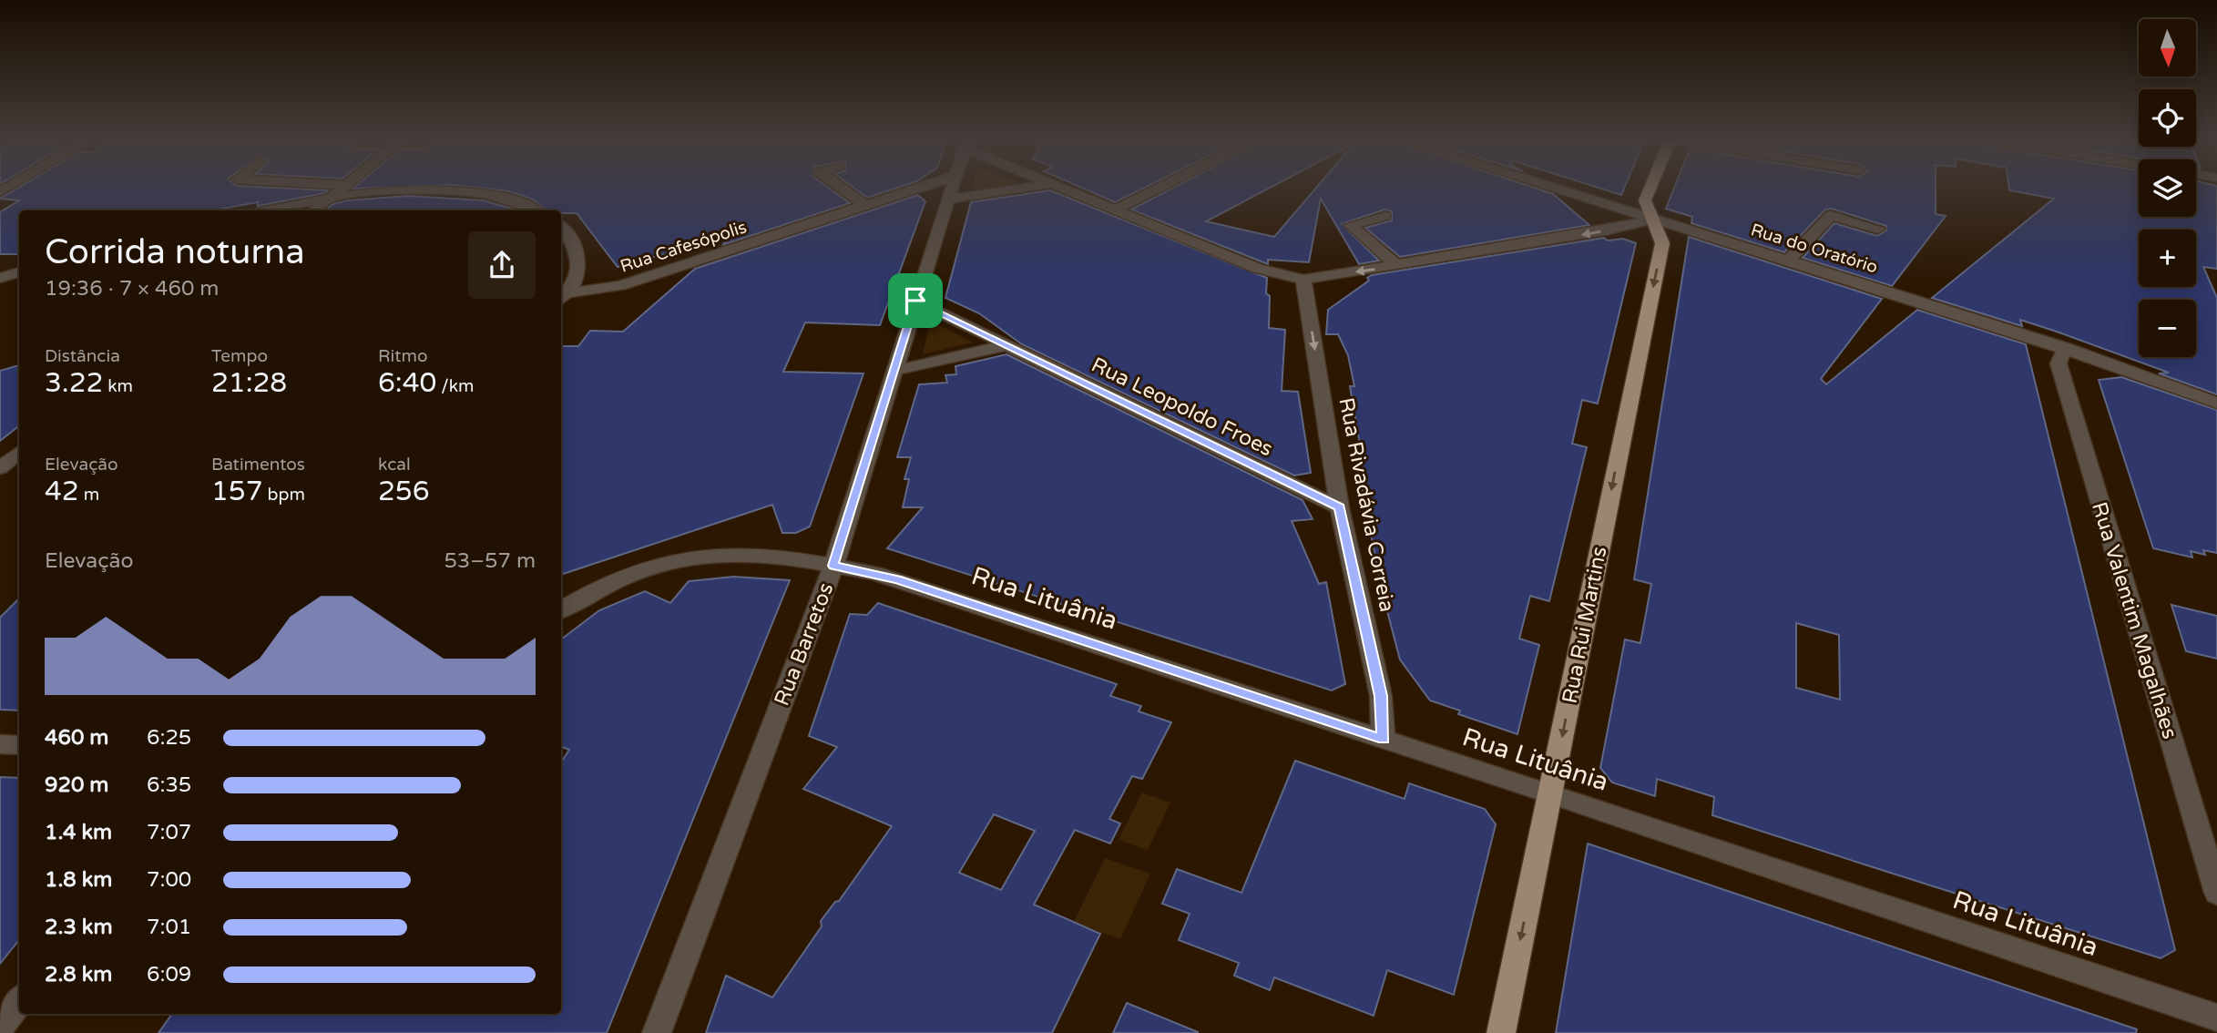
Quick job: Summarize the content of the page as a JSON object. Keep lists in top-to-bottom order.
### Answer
{
  "streets": {
    "main road": ["Rua Rui Martins"],
    "street": [
      "Rua Cafesópolis",
      "Rua do Oratório",
      "Rua Leopoldo Froes",
      "Rua Rivadávia Correia",
      "Rua Lituânia",
      "Rua Valentim Magalhães",
      "Rua Barretos"
    ]
  },
  "crossings": [
    ["Rua do Oratório", "Rua Valentim Magalhães"],
    ["Rua do Oratório", "Rua Rui Martins"],
    ["Rua Leopoldo Froes", "Rua Rivadávia Correia"],
    ["Rua Leopoldo Froes", "Rua Barretos"],
    ["Rua Rivadávia Correia", "Rua Lituânia"],
    ["Rua Lituânia", "Rua Rui Martins"],
    ["Rua Lituânia", "Rua Barretos"]
  ],
  "one_way": ["Rua Rivadávia Correia", "Rua Rui Martins"],
  "north": "bottom",
  "page": {
    "map_buttons": ["+", "−"],
    "heading": ["Corrida noturna", "19:36 · 7 × 460 m"],
    "stats": [
      ["Distância", "3.22 km"],
      ["Tempo", "21:28"],
      ["Ritmo", "6:40 /km"],
      ["Elevação", "42 m"],
      ["Batimentos", "157 bpm"],
      ["kcal", "256"]
    ],
    "chart": ["Elevação", "53–57 m"],
    "list": [
      {
        "name": "460 m",
        "note": "6:25"
      },
      {
        "name": "920 m",
        "note": "6:35"
      },
      {
        "name": "1.4 km",
        "note": "7:07"
      },
      {
        "name": "1.8 km",
        "note": "7:00"
      },
      {
        "name": "2.3 km",
        "note": "7:01"
      },
      {
        "name": "2.8 km",
        "note": "6:09"
      }
    ]
  }
}
